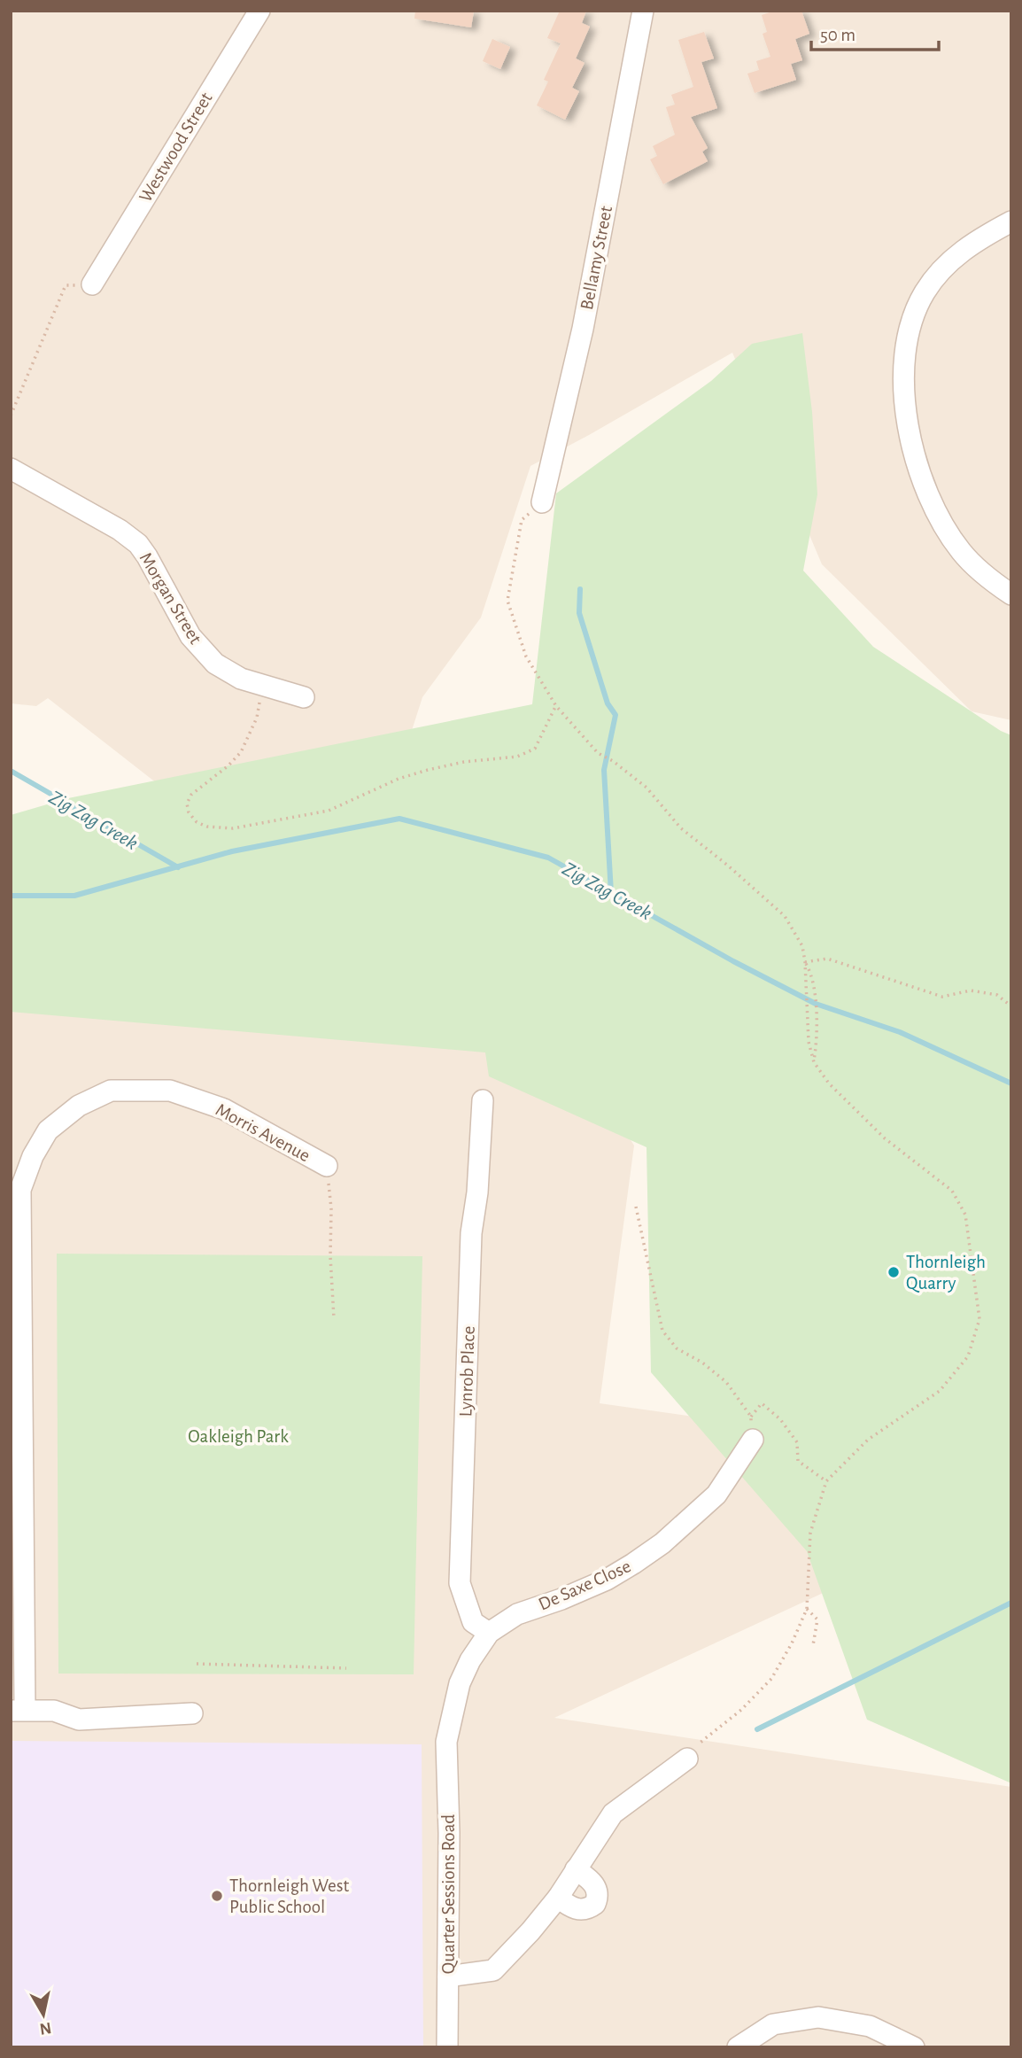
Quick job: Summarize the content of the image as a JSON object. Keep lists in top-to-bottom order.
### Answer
{
  "streets": {
    "street": [
      "Westwood Street",
      "Bellamy Street",
      "Morgan Street",
      "Morris Avenue",
      "Lynrob Place",
      "De Saxe Close",
      "Quarter Sessions Road"
    ]
  },
  "crossings": [
    ["Lynrob Place", "De Saxe Close"],
    ["De Saxe Close", "Quarter Sessions Road"]
  ],
  "water": ["Zig Zag Creek"],
  "parks": ["Oakleigh Park"],
  "places": ["Thornleigh Quarry", "Thornleigh West Public School"],
  "scale_bar": "50 m",
  "north": "bottom"
}
